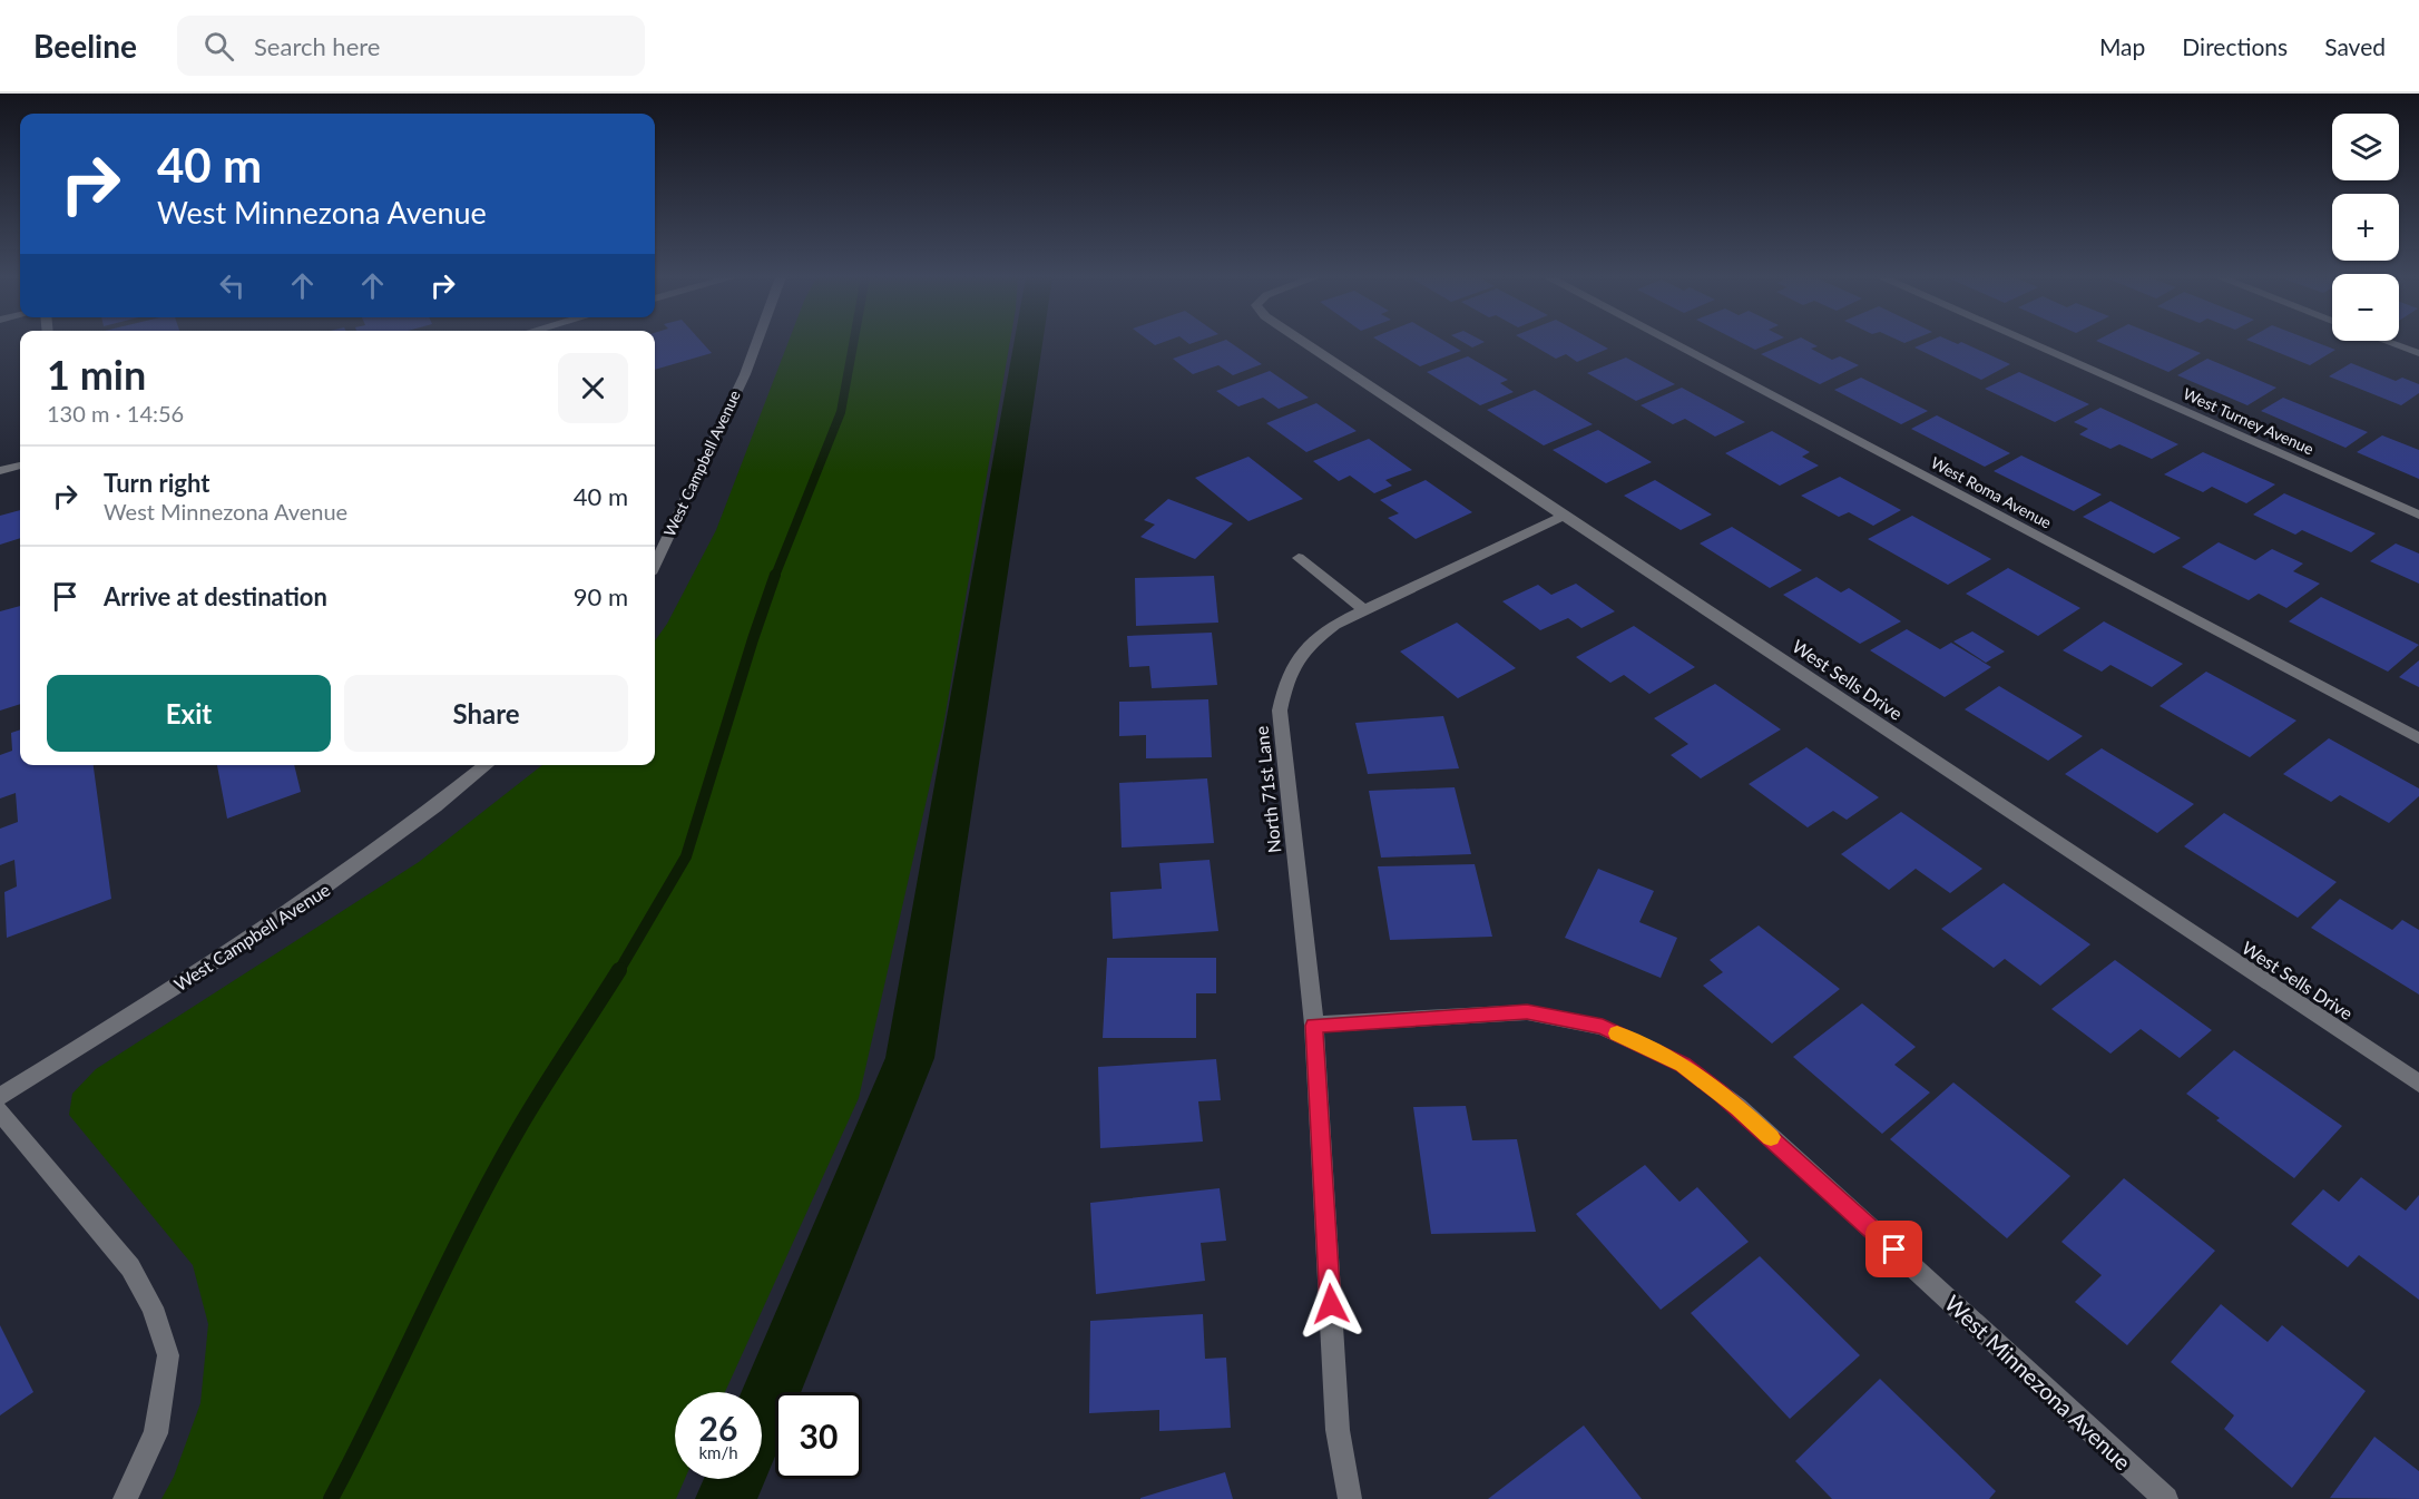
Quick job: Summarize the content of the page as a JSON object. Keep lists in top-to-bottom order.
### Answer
{
  "streets": {
    "street": [
      "West Turney Avenue",
      "West Campbell Avenue",
      "West Roma Avenue",
      "West Sells Drive",
      "North 71st Lane",
      "West Minnezona Avenue"
    ]
  },
  "crossings": [
    ["West Sells Drive", "North 71st Lane"],
    ["North 71st Lane", "West Minnezona Avenue"]
  ],
  "page": {
    "header": "Beeline",
    "search": "Search here",
    "nav": ["Map", "Directions", "Saved"],
    "map_buttons": ["+", "−"],
    "turn": ["40 m", "West Minnezona Avenue"],
    "heading": ["1 min", "130 m · 14:56"],
    "list": [
      {
        "name": "Turn right",
        "note": "West Minnezona Avenue",
        "value": "40 m"
      },
      {
        "name": "Arrive at destination",
        "value": "90 m"
      }
    ],
    "buttons": ["Exit", "Share"],
    "speed": "26 km/h",
    "limit": "30"
  }
}
